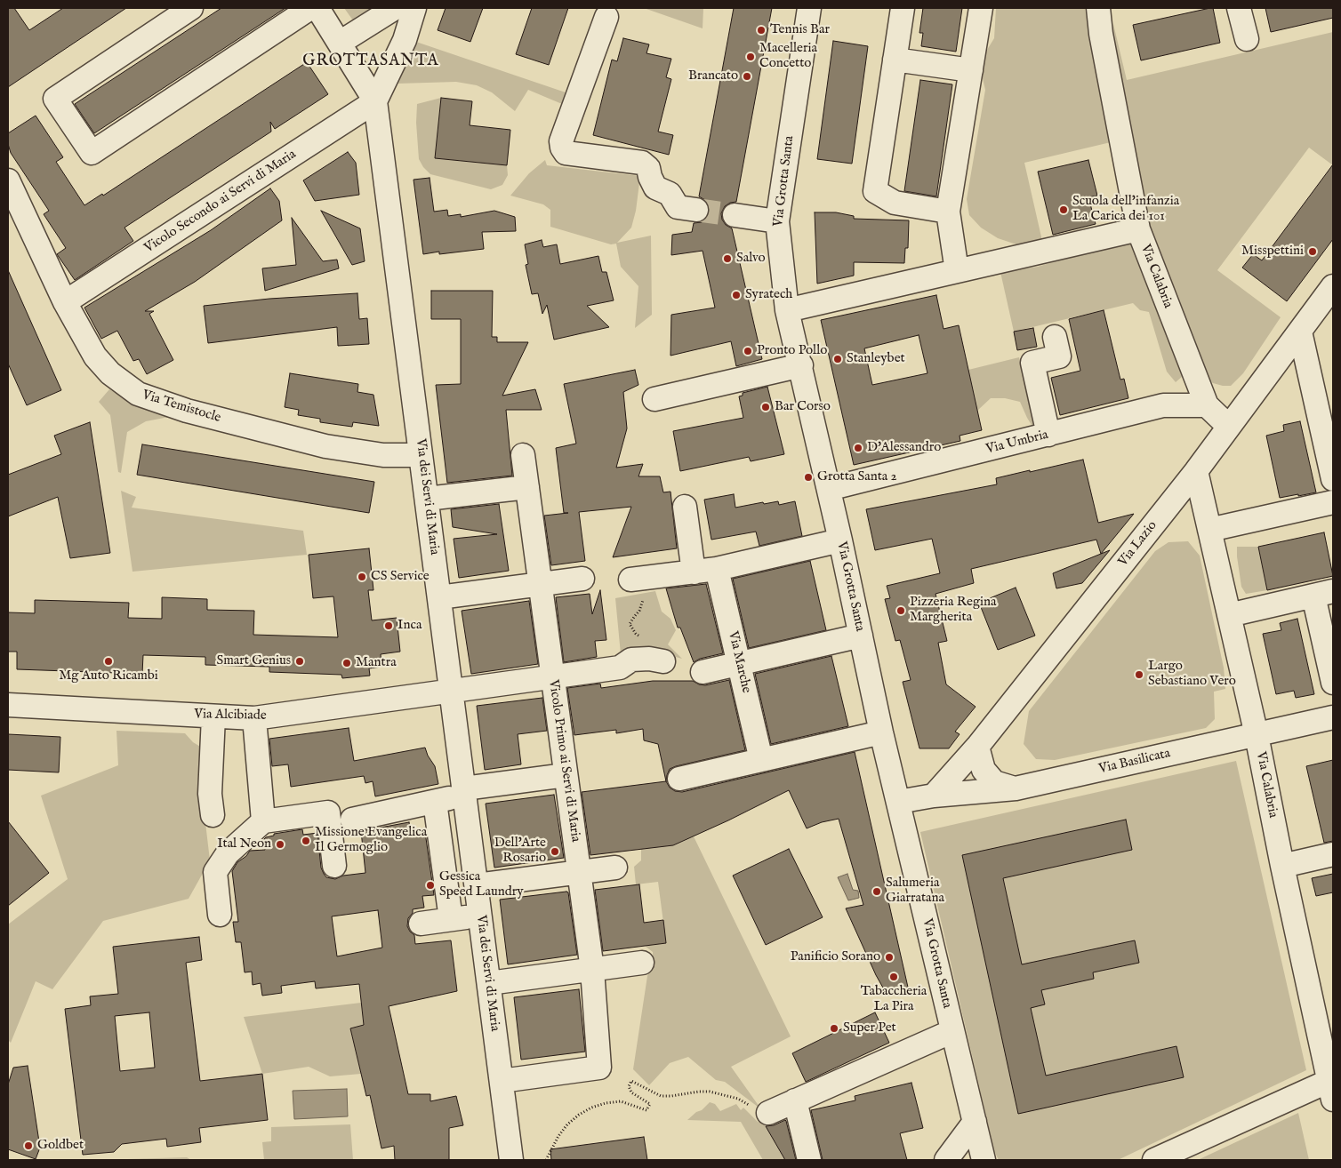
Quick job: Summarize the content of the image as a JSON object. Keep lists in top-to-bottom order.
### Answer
{
  "streets": {
    "street": [
      "Via Grotta Santa",
      "Vicolo Secondo ai Servi di Maria",
      "Via Calabria",
      "Via Temistocle",
      "Via Umbria",
      "Via dei Servi di Maria",
      "Via Lazio",
      "Via Marche",
      "Via Alcibiade",
      "Vicolo Primo ai Servi di Maria",
      "Via Basilicata"
    ]
  },
  "crossings": [
    ["Via Grotta Santa", "Via Umbria"],
    ["Via Grotta Santa", "Via Basilicata"],
    ["Vicolo Secondo ai Servi di Maria", "Via Temistocle"],
    ["Vicolo Secondo ai Servi di Maria", "Via dei Servi di Maria"],
    ["Via Calabria", "Via Umbria"],
    ["Via Calabria", "Via Lazio"],
    ["Via Calabria", "Via Basilicata"],
    ["Via Temistocle", "Via dei Servi di Maria"],
    ["Via dei Servi di Maria", "Via Alcibiade"],
    ["Via dei Servi di Maria", "Vicolo Primo ai Servi di Maria"],
    ["Via Lazio", "Via Basilicata"],
    ["Via Alcibiade", "Vicolo Primo ai Servi di Maria"]
  ],
  "districts": ["GROTTASANTA"],
  "places": [
    "Tennis Bar",
    "Macelleria Concetto",
    "Brancato",
    "Scuola dell'infanzia La Carica dei 101",
    "Misspettini",
    "Salvo",
    "Syratech",
    "Pronto Pollo",
    "Stanleybet",
    "Bar Corso",
    "D'Alessandro",
    "Grotta Santa 2",
    "CS Service",
    "Pizzeria Regina Margherita",
    "Inca",
    "Mg Auto Ricambi",
    "Smart Genius",
    "Mantra",
    "Largo Sebastiano Vero",
    "Missione Evangelica Il Germoglio",
    "Ital Neon",
    "Dell'Arte Rosario",
    "Gessica Speed Laundry",
    "Salumeria Giarratana",
    "Panificio Sorano",
    "Tabaccheria La Pira",
    "Super Pet",
    "Goldbet"
  ]
}
